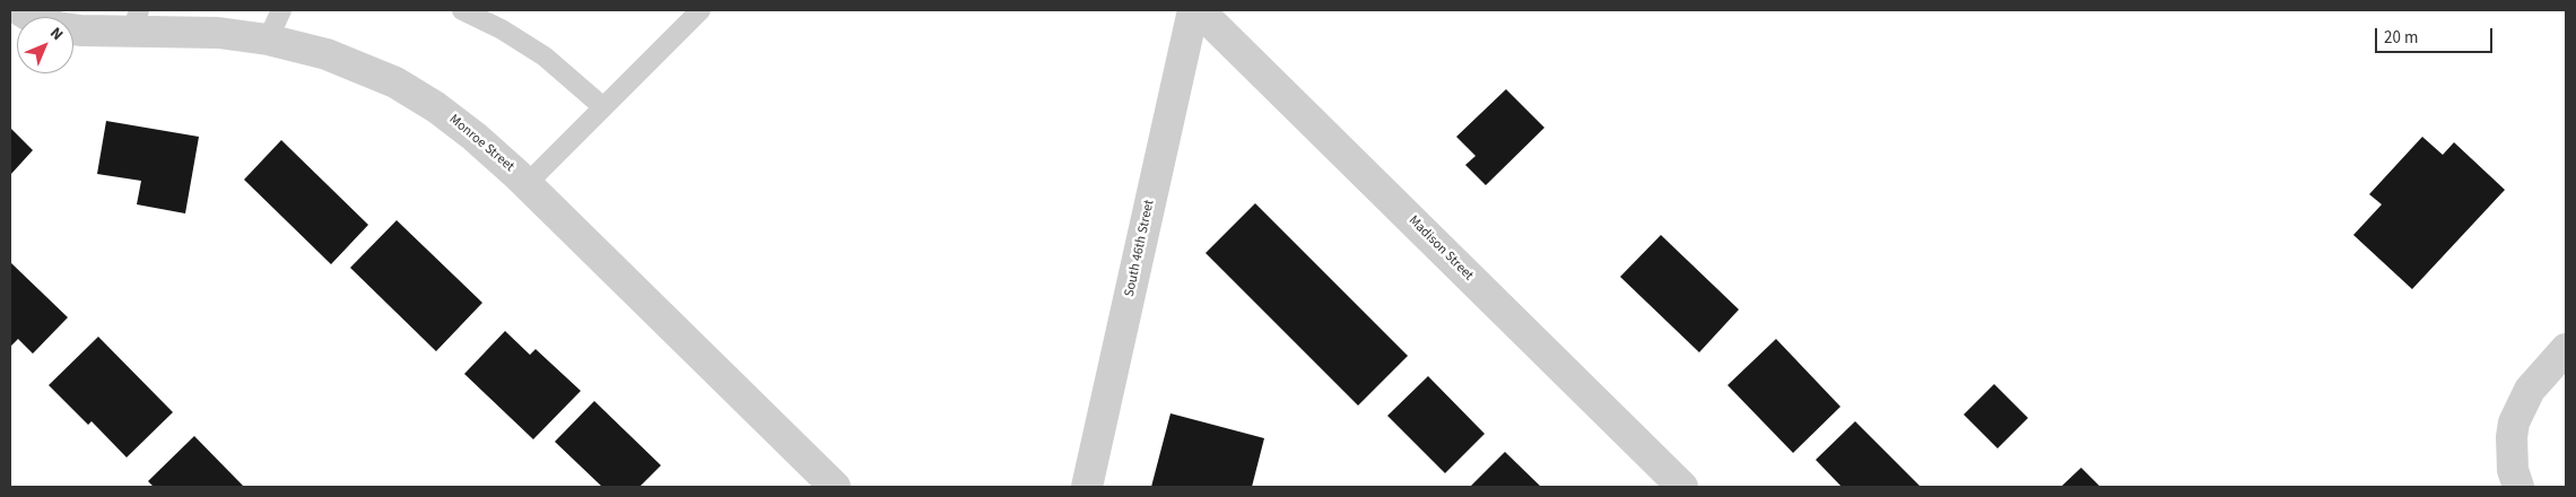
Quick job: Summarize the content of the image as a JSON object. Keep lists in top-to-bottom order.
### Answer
{
  "streets": {
    "street": ["Monroe Street", "South 46th Street", "Madison Street"]
  },
  "scale_bar": "20 m",
  "north": "top right"
}
